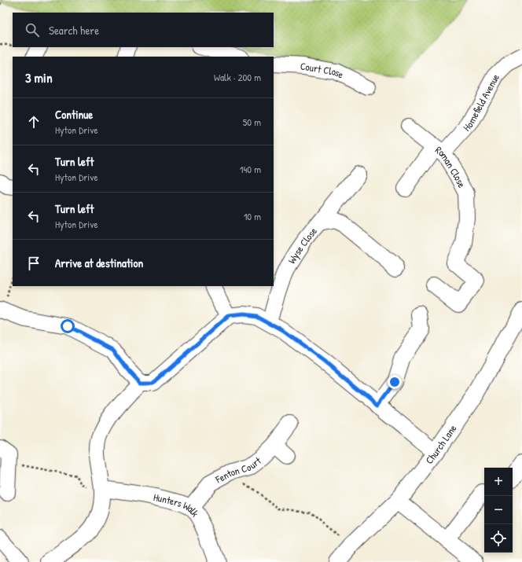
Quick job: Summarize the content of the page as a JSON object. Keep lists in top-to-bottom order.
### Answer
{
  "streets": {
    "street": [
      "Court Close",
      "Homefield Avenue",
      "Roman Close",
      "Wyse Close",
      "Church Lane",
      "Fenton Court",
      "Hunters Walk"
    ]
  },
  "crossings": [
    ["Homefield Avenue", "Roman Close"],
    ["Fenton Court", "Hunters Walk"]
  ],
  "page": {
    "search": "Search here",
    "heading": ["3 min", "Walk · 200 m"],
    "list": [
      ["Continue", "Hyton Drive", "50 m"],
      ["Turn left", "Hyton Drive", "140 m"],
      ["Turn left", "Hyton Drive", "10 m"],
      "Arrive at destination"
    ],
    "map_buttons": ["+", "−"]
  }
}
